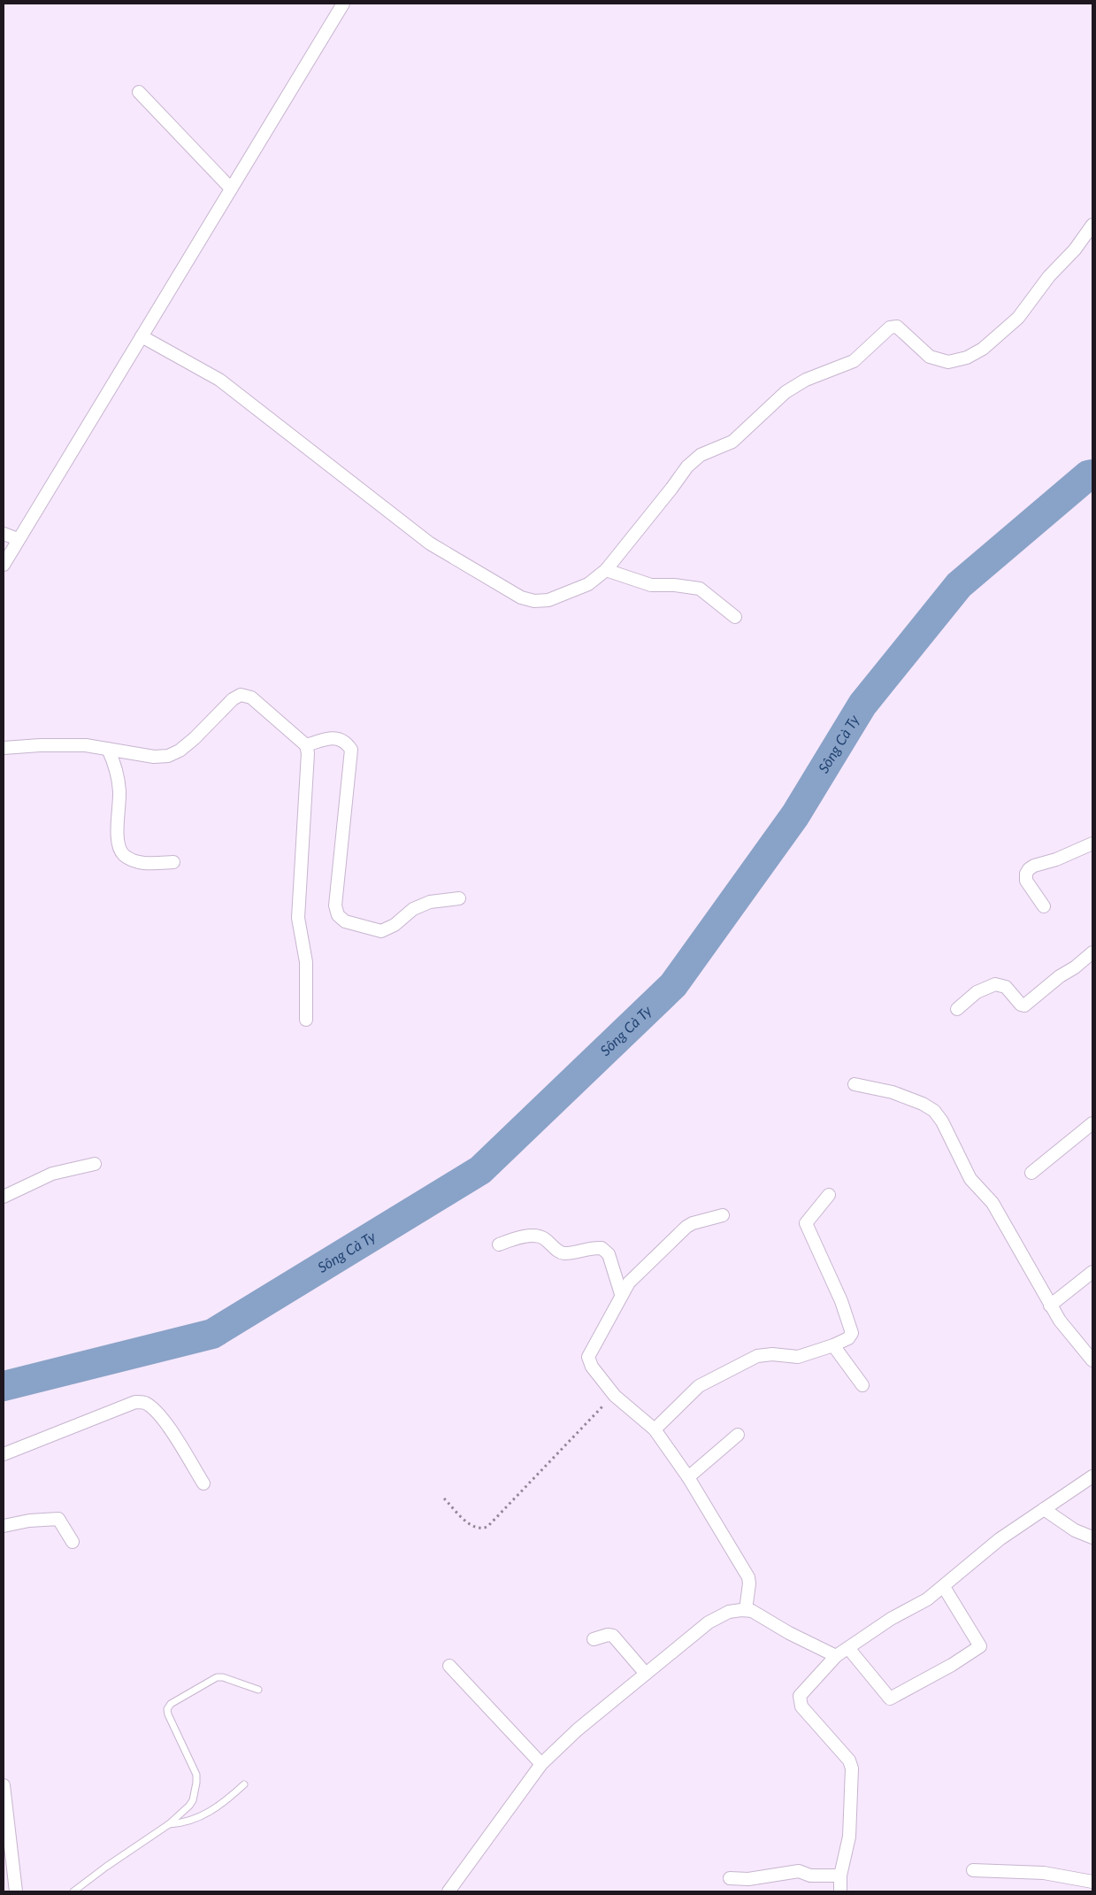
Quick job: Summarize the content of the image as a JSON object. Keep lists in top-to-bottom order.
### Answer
{
  "water": ["Sông Cà Ty"]
}
